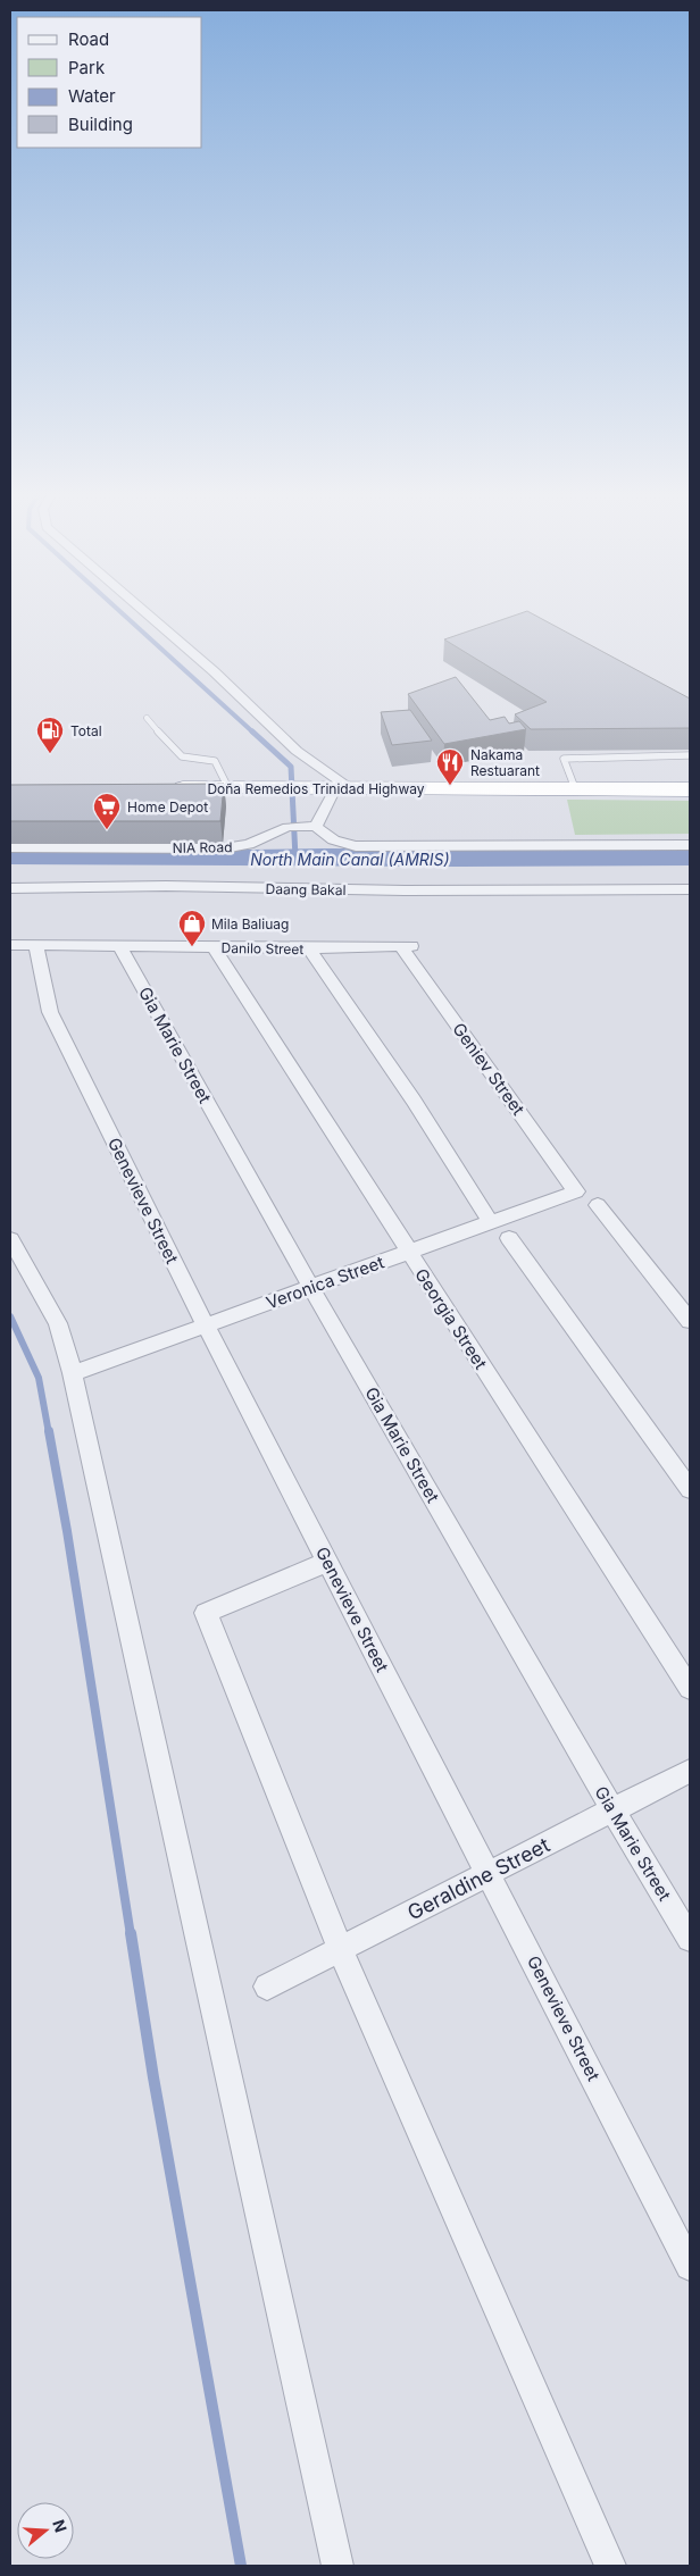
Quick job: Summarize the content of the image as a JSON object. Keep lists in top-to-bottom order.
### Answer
{
  "streets": {
    "highway": ["Doña Remedios Trinidad Highway"],
    "street": [
      "NIA Road",
      "Daang Bakal",
      "Danilo Street",
      "Gia Marie Street",
      "Geniev Street",
      "Genevieve Street",
      "Veronica Street",
      "Georgia Street",
      "Geraldine Street"
    ]
  },
  "crossings": [
    ["Danilo Street", "Gia Marie Street"],
    ["Danilo Street", "Geniev Street"],
    ["Danilo Street", "Genevieve Street"],
    ["Danilo Street", "Georgia Street"],
    ["Gia Marie Street", "Veronica Street"],
    ["Gia Marie Street", "Geraldine Street"],
    ["Geniev Street", "Veronica Street"],
    ["Genevieve Street", "Veronica Street"],
    ["Genevieve Street", "Geraldine Street"],
    ["Veronica Street", "Georgia Street"]
  ],
  "water": ["North Main Canal (AMRIS)"],
  "places": {
    "fuel station": ["Total"],
    "restaurant": ["Nakama Restuarant"],
    "supermarket": ["Home Depot"],
    "shop": ["Mila Baliuag"]
  },
  "legend": [
    "Road",
    "Park",
    "Water",
    "Building"
  ],
  "north": "right"
}
